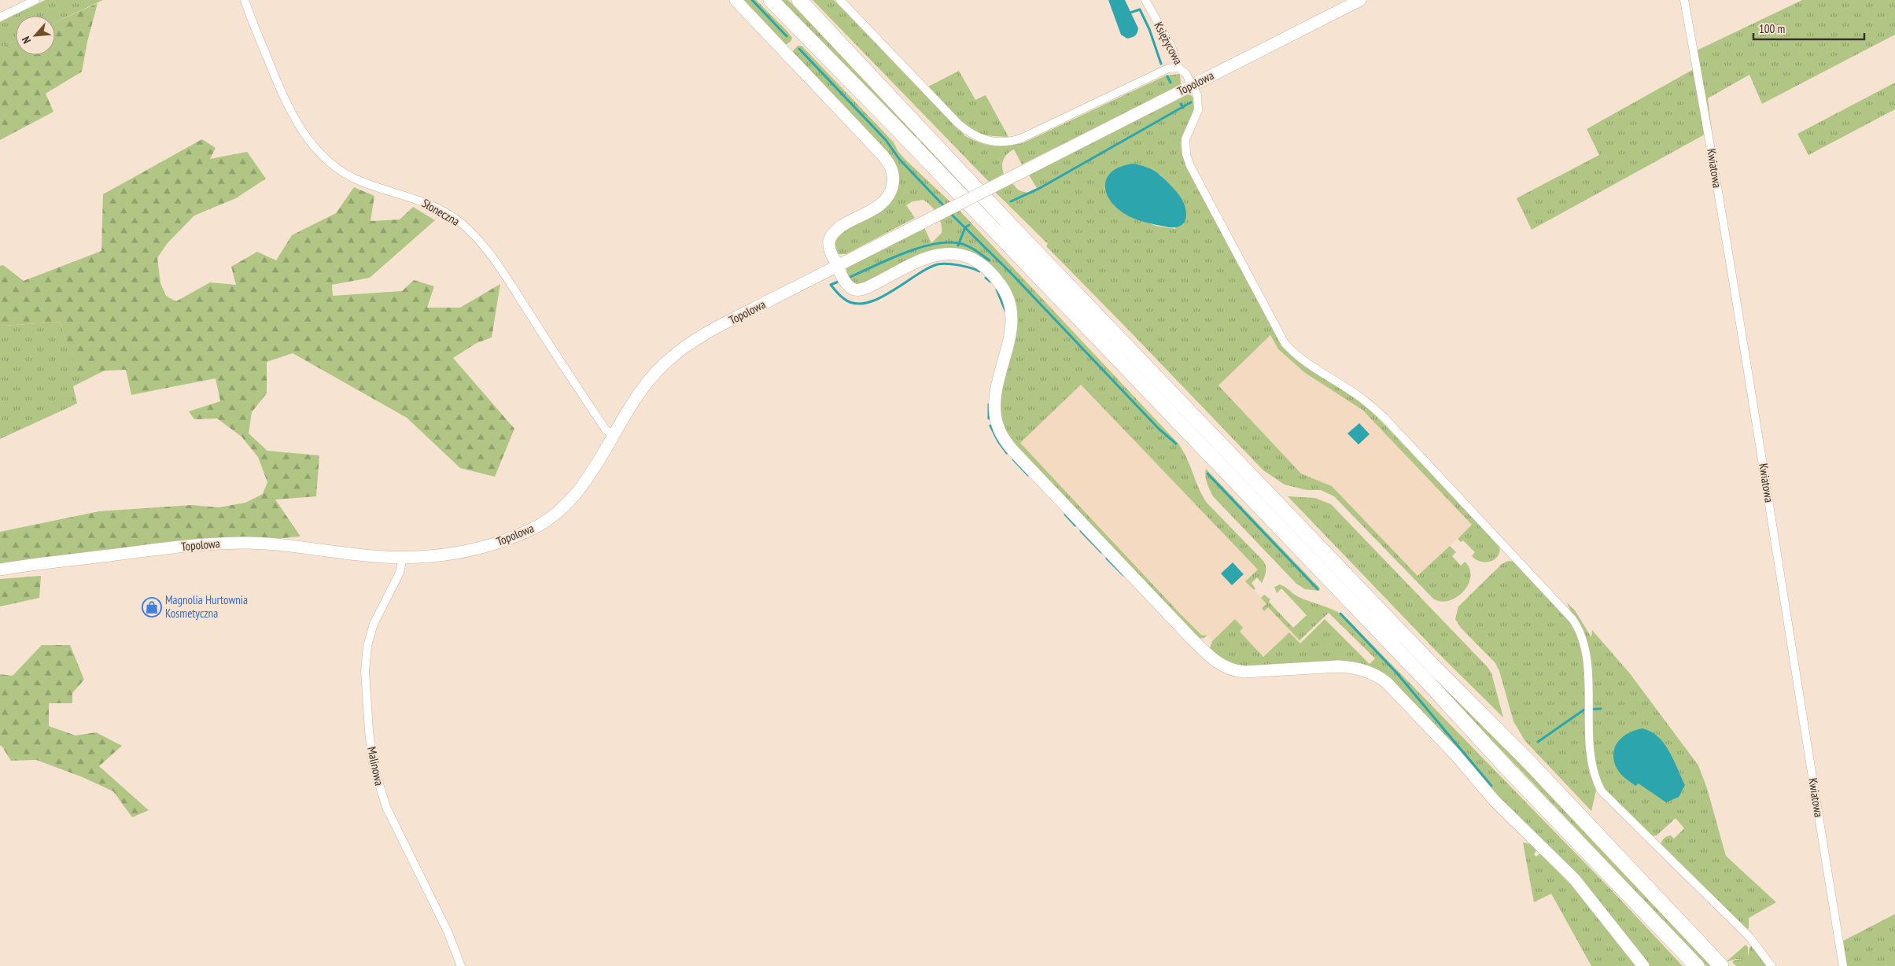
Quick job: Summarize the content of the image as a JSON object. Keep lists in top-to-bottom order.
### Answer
{
  "streets": {
    "street": [
      "Księżycowa",
      "Topolowa",
      "Kwiatowa",
      "Słoneczna",
      "Malinowa"
    ]
  },
  "crossings": [
    ["Księżycowa", "Topolowa"],
    ["Topolowa", "Słoneczna"],
    ["Topolowa", "Malinowa"]
  ],
  "places": {
    "shop": ["Magnolia Hurtownia Kosmetyczna"]
  },
  "scale_bar": "100 m",
  "north": "bottom left"
}
